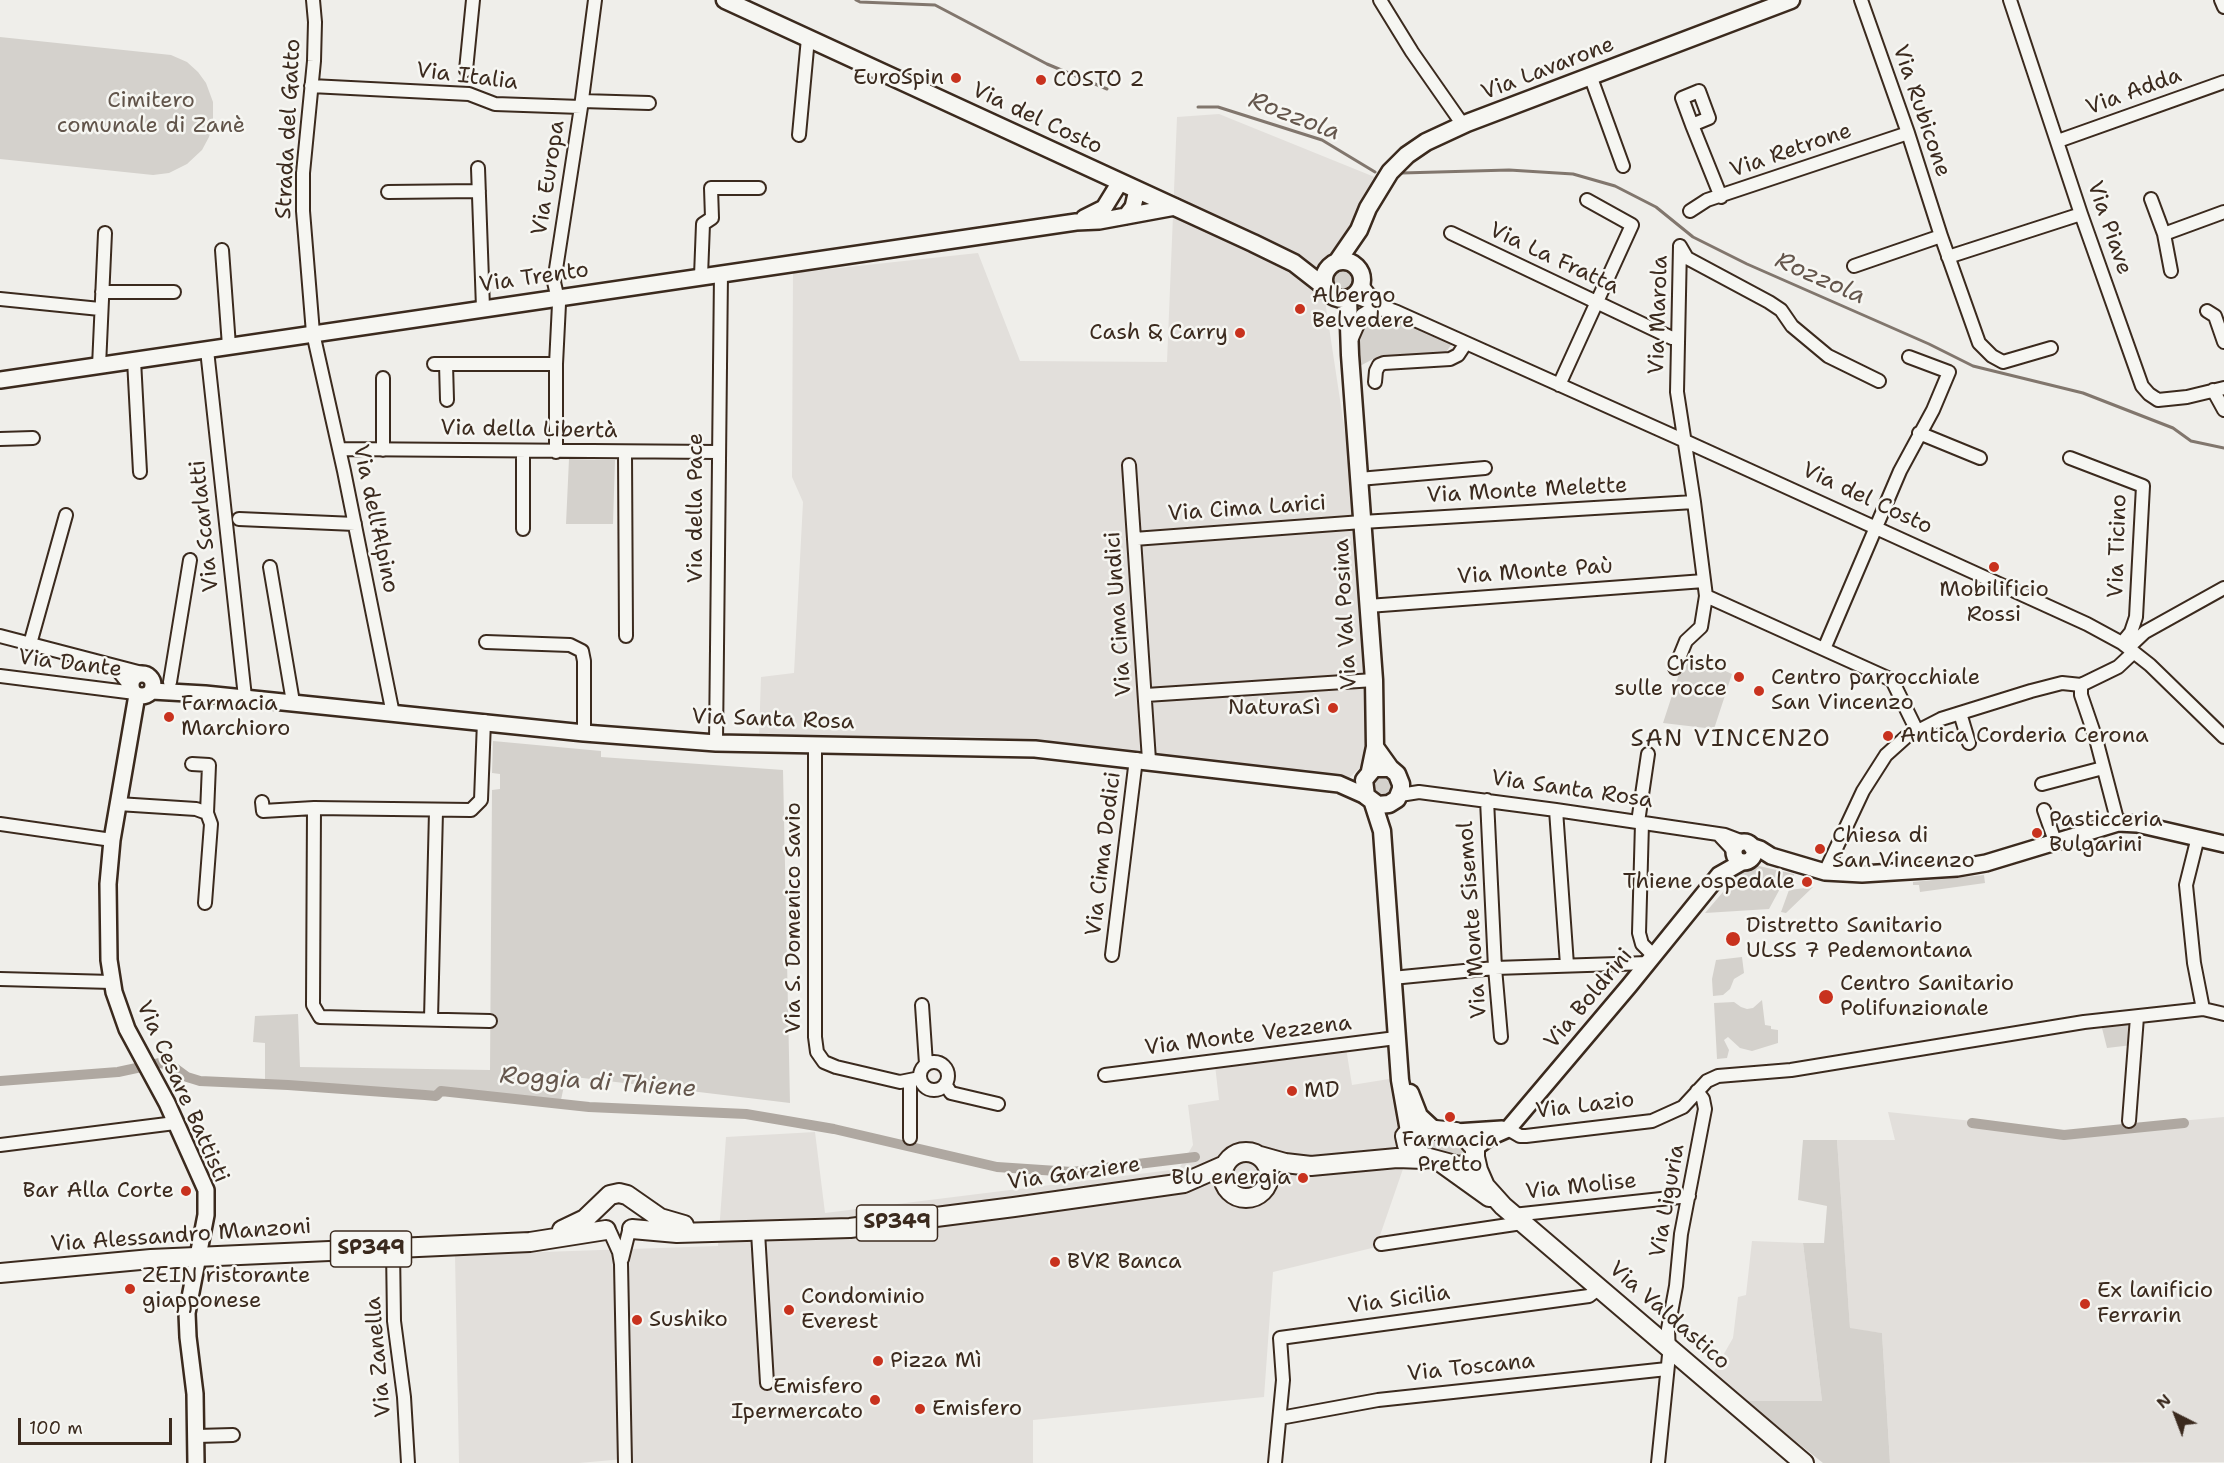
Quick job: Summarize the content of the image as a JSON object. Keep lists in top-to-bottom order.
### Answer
{
  "streets": {
    "main road": [
      "Via Lavarone",
      "Via del Costo",
      "Via Val Posina",
      "Via Garziere",
      "SP349",
      "Via Alessandro Manzoni",
      "Via Valdastico"
    ],
    "street": [
      "Via Italia",
      "Via Adda",
      "Via Rubicone",
      "Strada del Gatto",
      "Via Retrone",
      "Via Europa",
      "Via Piave",
      "Via La Fratta",
      "Via Trento",
      "Via Marola",
      "Via della Libertà",
      "Via Monte Melette",
      "Via della Pace",
      "Via Cima Larici",
      "Via dell'Alpino",
      "Via Scarlatti",
      "Via Ticino",
      "Via Monte Paù",
      "Via Cima Undici",
      "Via Dante",
      "Via Santa Rosa",
      "Via Cima Dodici",
      "Via S. Domenico Savio",
      "Via Monte Sisemol",
      "Via Boldrini",
      "Via Monte Vezzena",
      "Via Cesare Battisti",
      "Via Lazio",
      "Via Molise",
      "Via Liguria",
      "Via Sicilia",
      "Via Zanella",
      "Via Toscana"
    ]
  },
  "crossings": [
    ["Via Lavarone", "Via del Costo"],
    ["Via Lavarone", "Via Val Posina"],
    ["Via Italia", "Strada del Gatto"],
    ["Via Italia", "Via Europa"],
    ["Via Adda", "Via Piave"],
    ["Via Rubicone", "Via Retrone"],
    ["Via del Costo", "Via Trento"],
    ["Via del Costo", "Via Marola"],
    ["Via del Costo", "Via Ticino"],
    ["Via del Costo", "Via Val Posina"],
    ["Strada del Gatto", "Via Trento"],
    ["Strada del Gatto", "Via dell'Alpino"],
    ["Via Europa", "Via Trento"],
    ["Via Europa", "Via della Libertà"],
    ["Via Trento", "Via della Pace"],
    ["Via Trento", "Via dell'Alpino"],
    ["Via Trento", "Via Scarlatti"],
    ["Via della Libertà", "Via della Pace"],
    ["Via della Libertà", "Via dell'Alpino"],
    ["Via Monte Melette", "Via Cima Larici"],
    ["Via Monte Melette", "Via Val Posina"],
    ["Via della Pace", "Via Santa Rosa"],
    ["Via Cima Larici", "Via Cima Undici"],
    ["Via Cima Larici", "Via Val Posina"],
    ["Via dell'Alpino", "Via Santa Rosa"],
    ["Via Scarlatti", "Via Santa Rosa"],
    ["Via Monte Paù", "Via Val Posina"],
    ["Via Cima Undici", "Via Santa Rosa"],
    ["Via Cima Undici", "Via Cima Dodici"],
    ["Via Val Posina", "Via Santa Rosa"],
    ["Via Val Posina", "Via Monte Vezzena"],
    ["Via Val Posina", "Via Garziere"],
    ["Via Val Posina", "Via Valdastico"],
    ["Via Dante", "Via Santa Rosa"],
    ["Via Dante", "Via Cesare Battisti"],
    ["Via Santa Rosa", "Via Cima Dodici"],
    ["Via Santa Rosa", "Via S. Domenico Savio"],
    ["Via Santa Rosa", "Via Monte Sisemol"],
    ["Via Santa Rosa", "Via Boldrini"],
    ["Via Santa Rosa", "Via Cesare Battisti"],
    ["Via Boldrini", "Via Lazio"],
    ["Via Cesare Battisti", "Via Alessandro Manzoni"],
    ["Via Lazio", "Via Garziere"],
    ["Via Lazio", "Via Liguria"],
    ["Via Lazio", "Via Valdastico"],
    ["Via Garziere", "Via Alessandro Manzoni"],
    ["Via Garziere", "Via Valdastico"],
    ["Via Molise", "Via Liguria"],
    ["Via Molise", "Via Valdastico"],
    ["Via Liguria", "Via Valdastico"],
    ["Via Liguria", "Via Toscana"],
    ["Via Alessandro Manzoni", "Via Zanella"],
    ["Via Sicilia", "Via Valdastico"],
    ["Via Sicilia", "Via Toscana"]
  ],
  "districts": ["SAN VINCENZO"],
  "water": ["Rozzola", "Roggia di Thiene"],
  "parks": ["Cimitero comunale di Zanè"],
  "places": [
    "EuroSpin",
    "COSTO 2",
    "Albergo Belvedere",
    "Cash & Carry",
    "Mobilificio Rossi",
    "Cristo sulle rocce",
    "Centro parrocchiale San Vincenzo",
    "NaturaSì",
    "Farmacia Marchioro",
    "Antica Corderia Cerona",
    "Pasticceria Bulgarini",
    "Chiesa di San Vincenzo",
    "Thiene ospedale",
    "Distretto Sanitario ULSS 7 Pedemontana",
    "Centro Sanitario Polifunzionale",
    "MD",
    "Farmacia Pretto",
    "Blu energia",
    "Bar Alla Corte",
    "BVR Banca",
    "ZEIN ristorante giapponese",
    "Ex lanificio Ferrarin",
    "Condominio Everest",
    "Sushiko",
    "Pizza Mì",
    "Emisfero Ipermercato",
    "Emisfero"
  ],
  "scale_bar": "100 m",
  "north": "top left"
}
